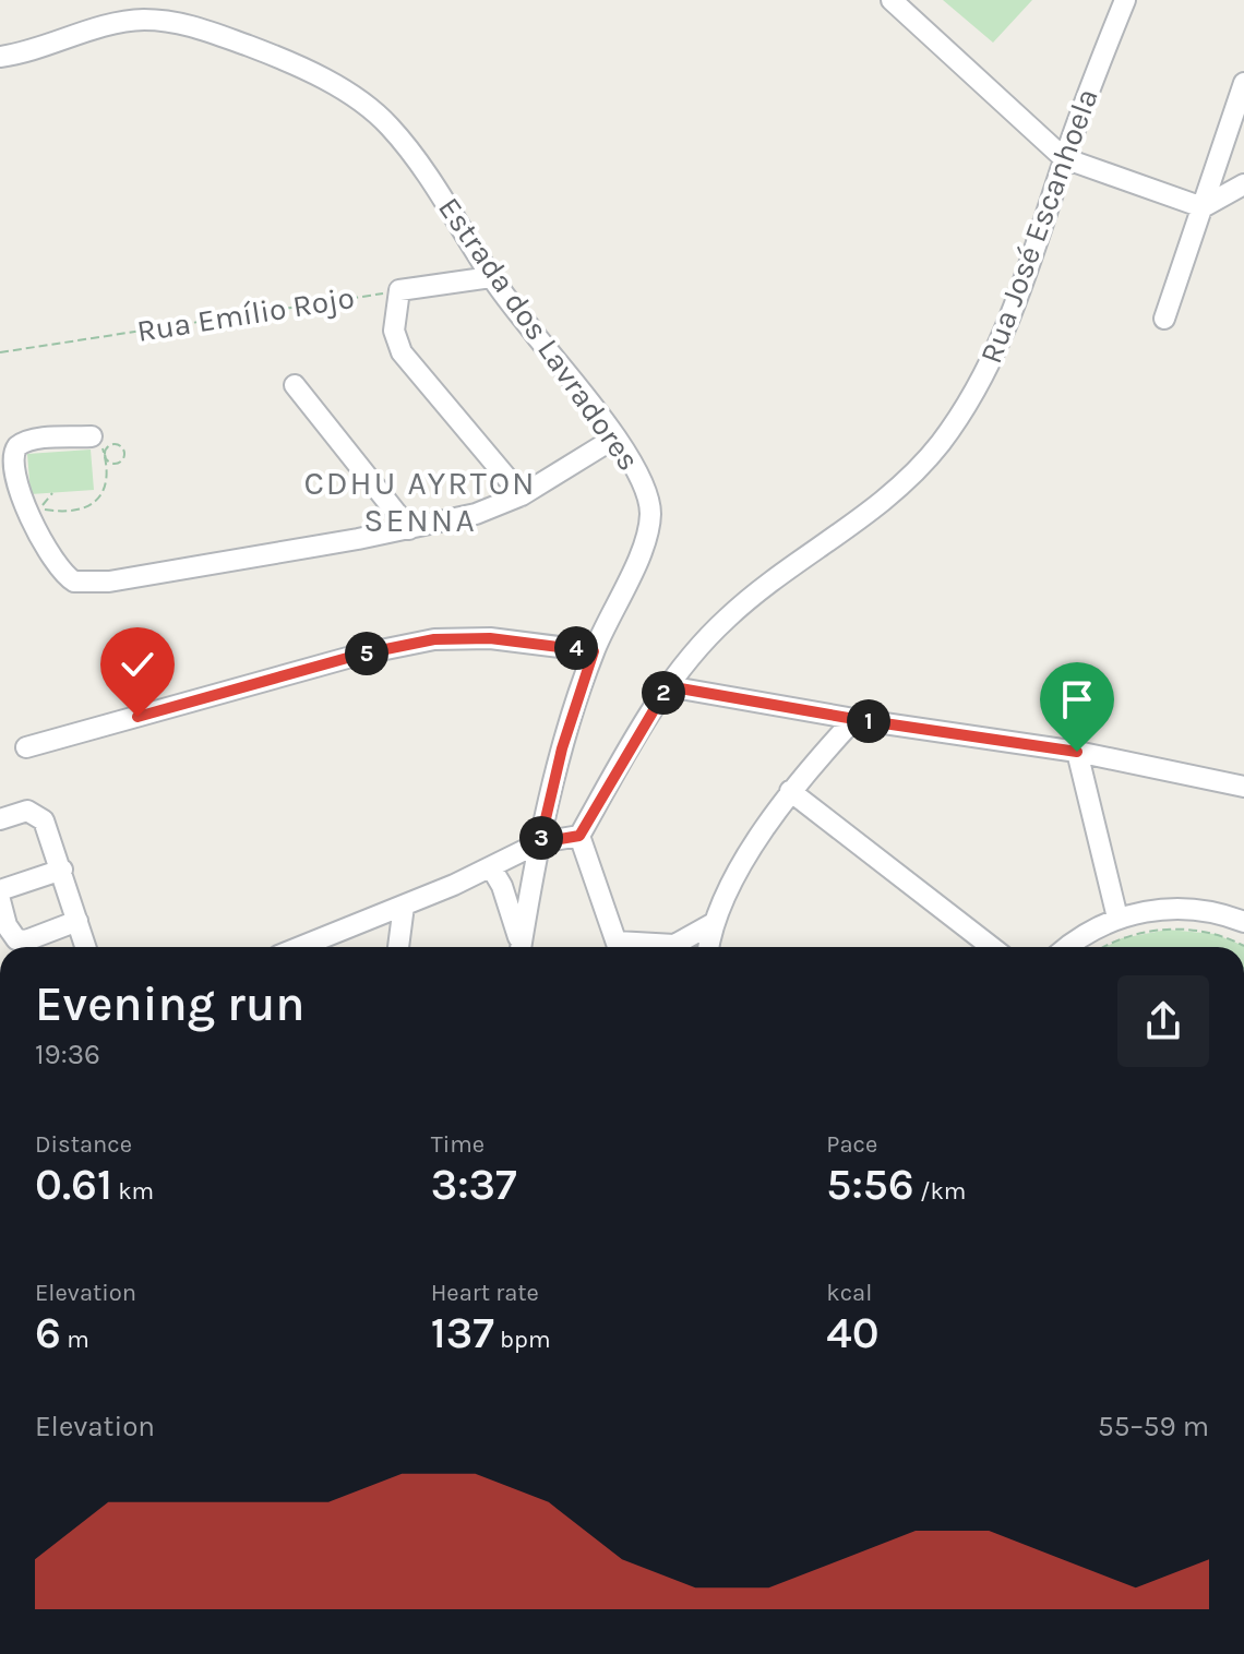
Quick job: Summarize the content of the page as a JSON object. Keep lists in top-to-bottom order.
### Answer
{
  "streets": {
    "street": ["Rua José Escanhoela", "Estrada dos Lavradores"],
    "path": ["Rua Emílio Rojo"]
  },
  "districts": ["CDHU AYRTON SENNA"],
  "page": {
    "pins": [
      "4",
      "5",
      "2",
      "1",
      "3"
    ],
    "heading": ["Evening run", "19:36"],
    "stats": [
      ["Distance", "0.61 km"],
      ["Time", "3:37"],
      ["Pace", "5:56 /km"],
      ["Elevation", "6 m"],
      ["Heart rate", "137 bpm"],
      ["kcal", "40"]
    ],
    "chart": ["Elevation", "55–59 m"]
  }
}
